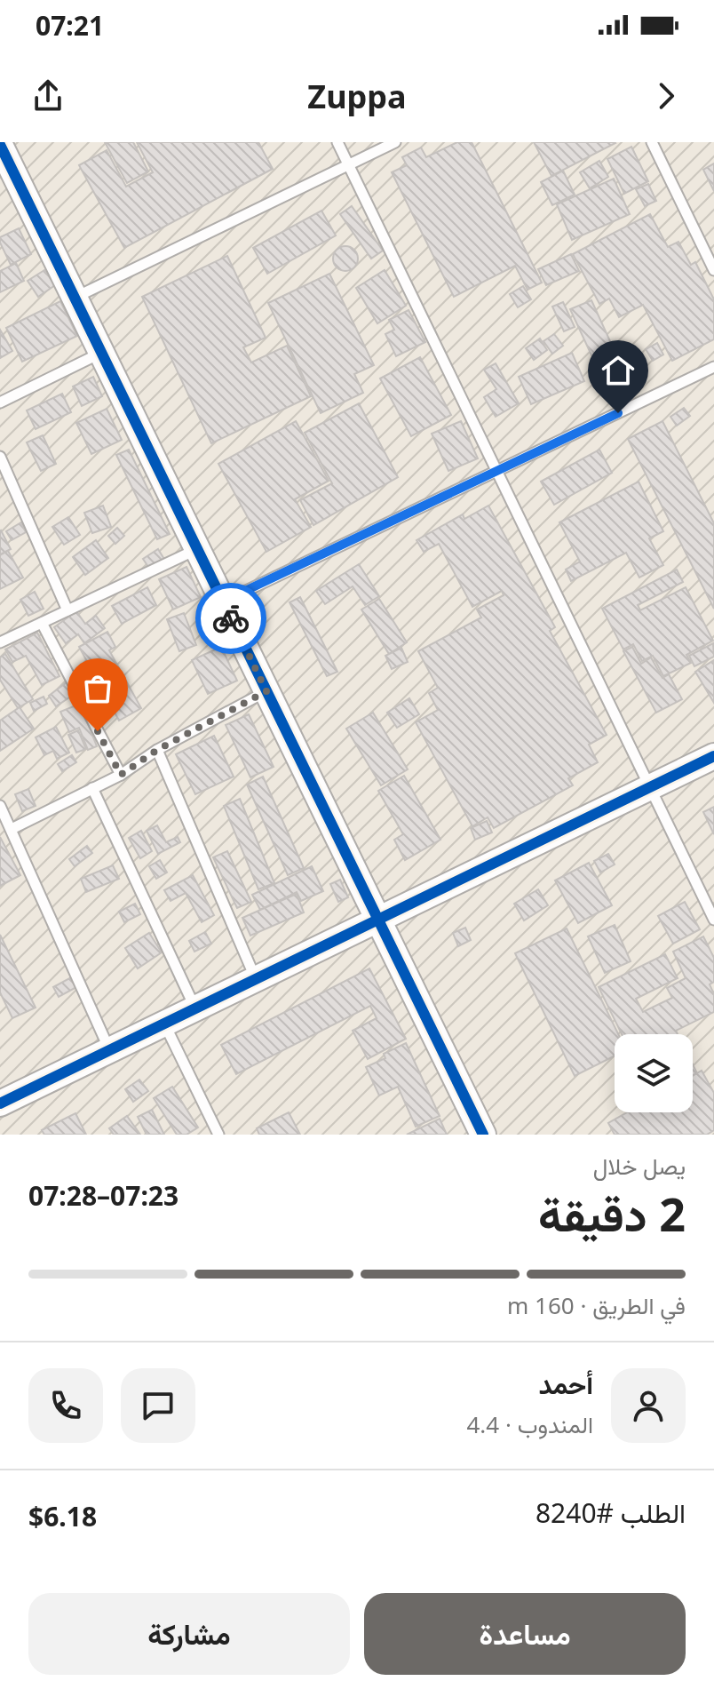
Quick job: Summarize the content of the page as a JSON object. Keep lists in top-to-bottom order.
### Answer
{
  "page": {
    "status": "07:21",
    "header": "Zuppa",
    "heading": ["2 دقيقة", "يصل خلال", "07:23–07:28"],
    "panel": [
      "أحمد",
      "المندوب · 4.4",
      "الطلب #8240",
      "$6.18"
    ],
    "bar": "في الطريق · 160 m",
    "buttons": ["مساعدة", "مشاركة"]
  }
}
